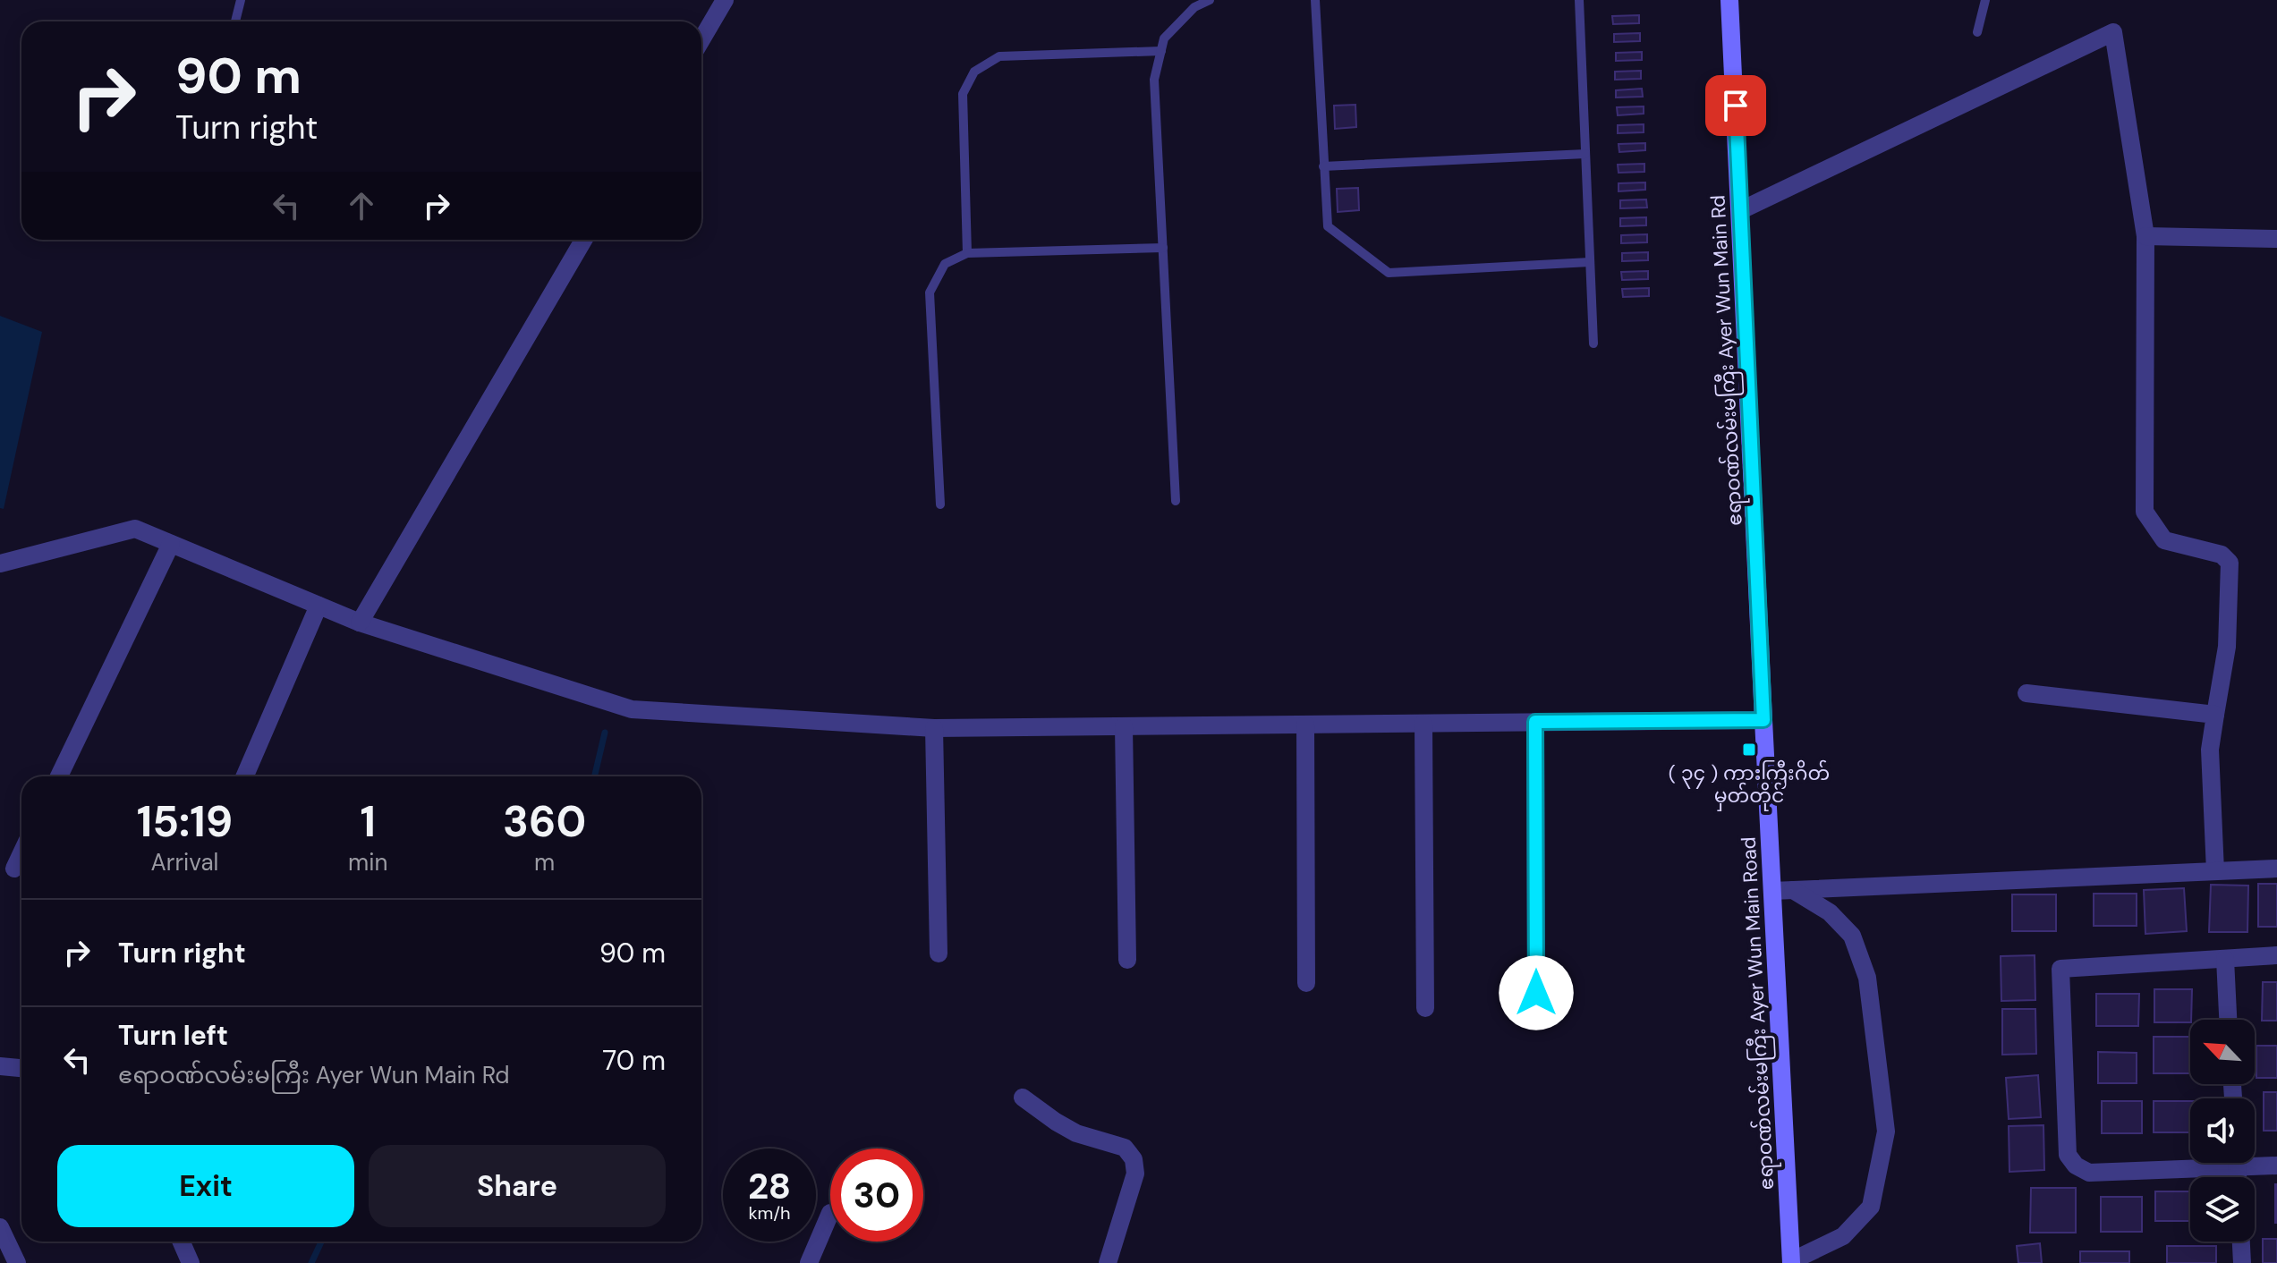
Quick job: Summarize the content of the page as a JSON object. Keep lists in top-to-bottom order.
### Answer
{
  "streets": {
    "main road": ["ဧရာဝဏ်လမ်းမကြီး Ayer Wun Main Rd", "ဧရာဝဏ်လမ်းမကြီး Ayer Wun Main Road"]
  },
  "crossings": [
    ["ဧရာဝဏ်လမ်းမကြီး Ayer Wun Main Rd", "ဧရာဝဏ်လမ်းမကြီး Ayer Wun Main Road"]
  ],
  "places": {
    "transit": ["( ၃၄ ) ကားကြီးဂိတ် မှတ်တိုင်"]
  },
  "north": "top left",
  "page": {
    "turn": ["90 m", "Turn right"],
    "eta": [
      "15:19",
      "Arrival",
      "1",
      "min",
      "360",
      "m"
    ],
    "list": [
      {
        "name": "Turn right",
        "value": "90 m"
      },
      {
        "name": "Turn left",
        "note": "ဧရာဝဏ်လမ်းမကြီး Ayer Wun Main Rd",
        "value": "70 m"
      }
    ],
    "buttons": ["Exit", "Share"],
    "speed": "28 km/h",
    "limit": "30"
  }
}
